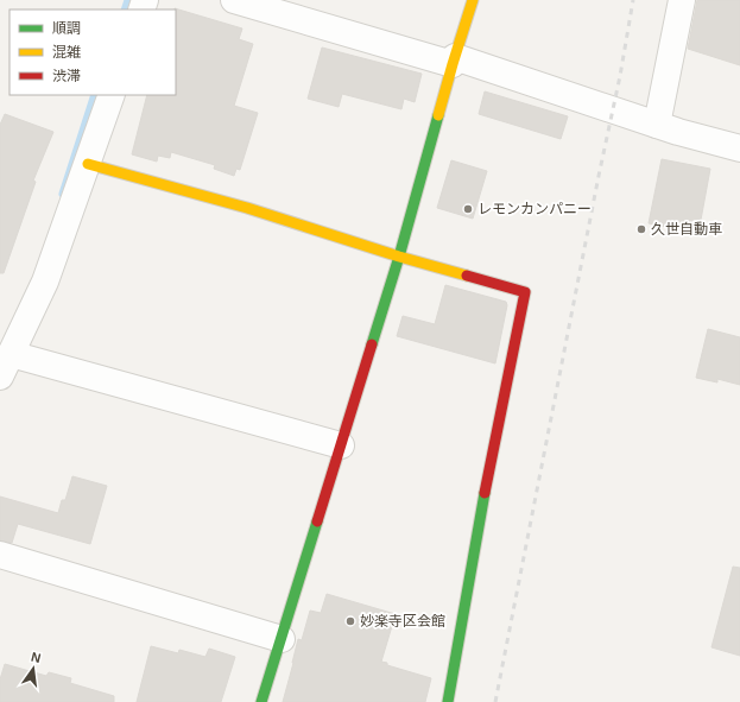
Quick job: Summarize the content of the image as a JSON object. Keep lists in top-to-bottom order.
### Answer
{
  "places": ["レモンカンパニー", "久世自動車", "妙楽寺区会館"],
  "legend": ["順調", "混雑", "渋滞"],
  "north": "top"
}
